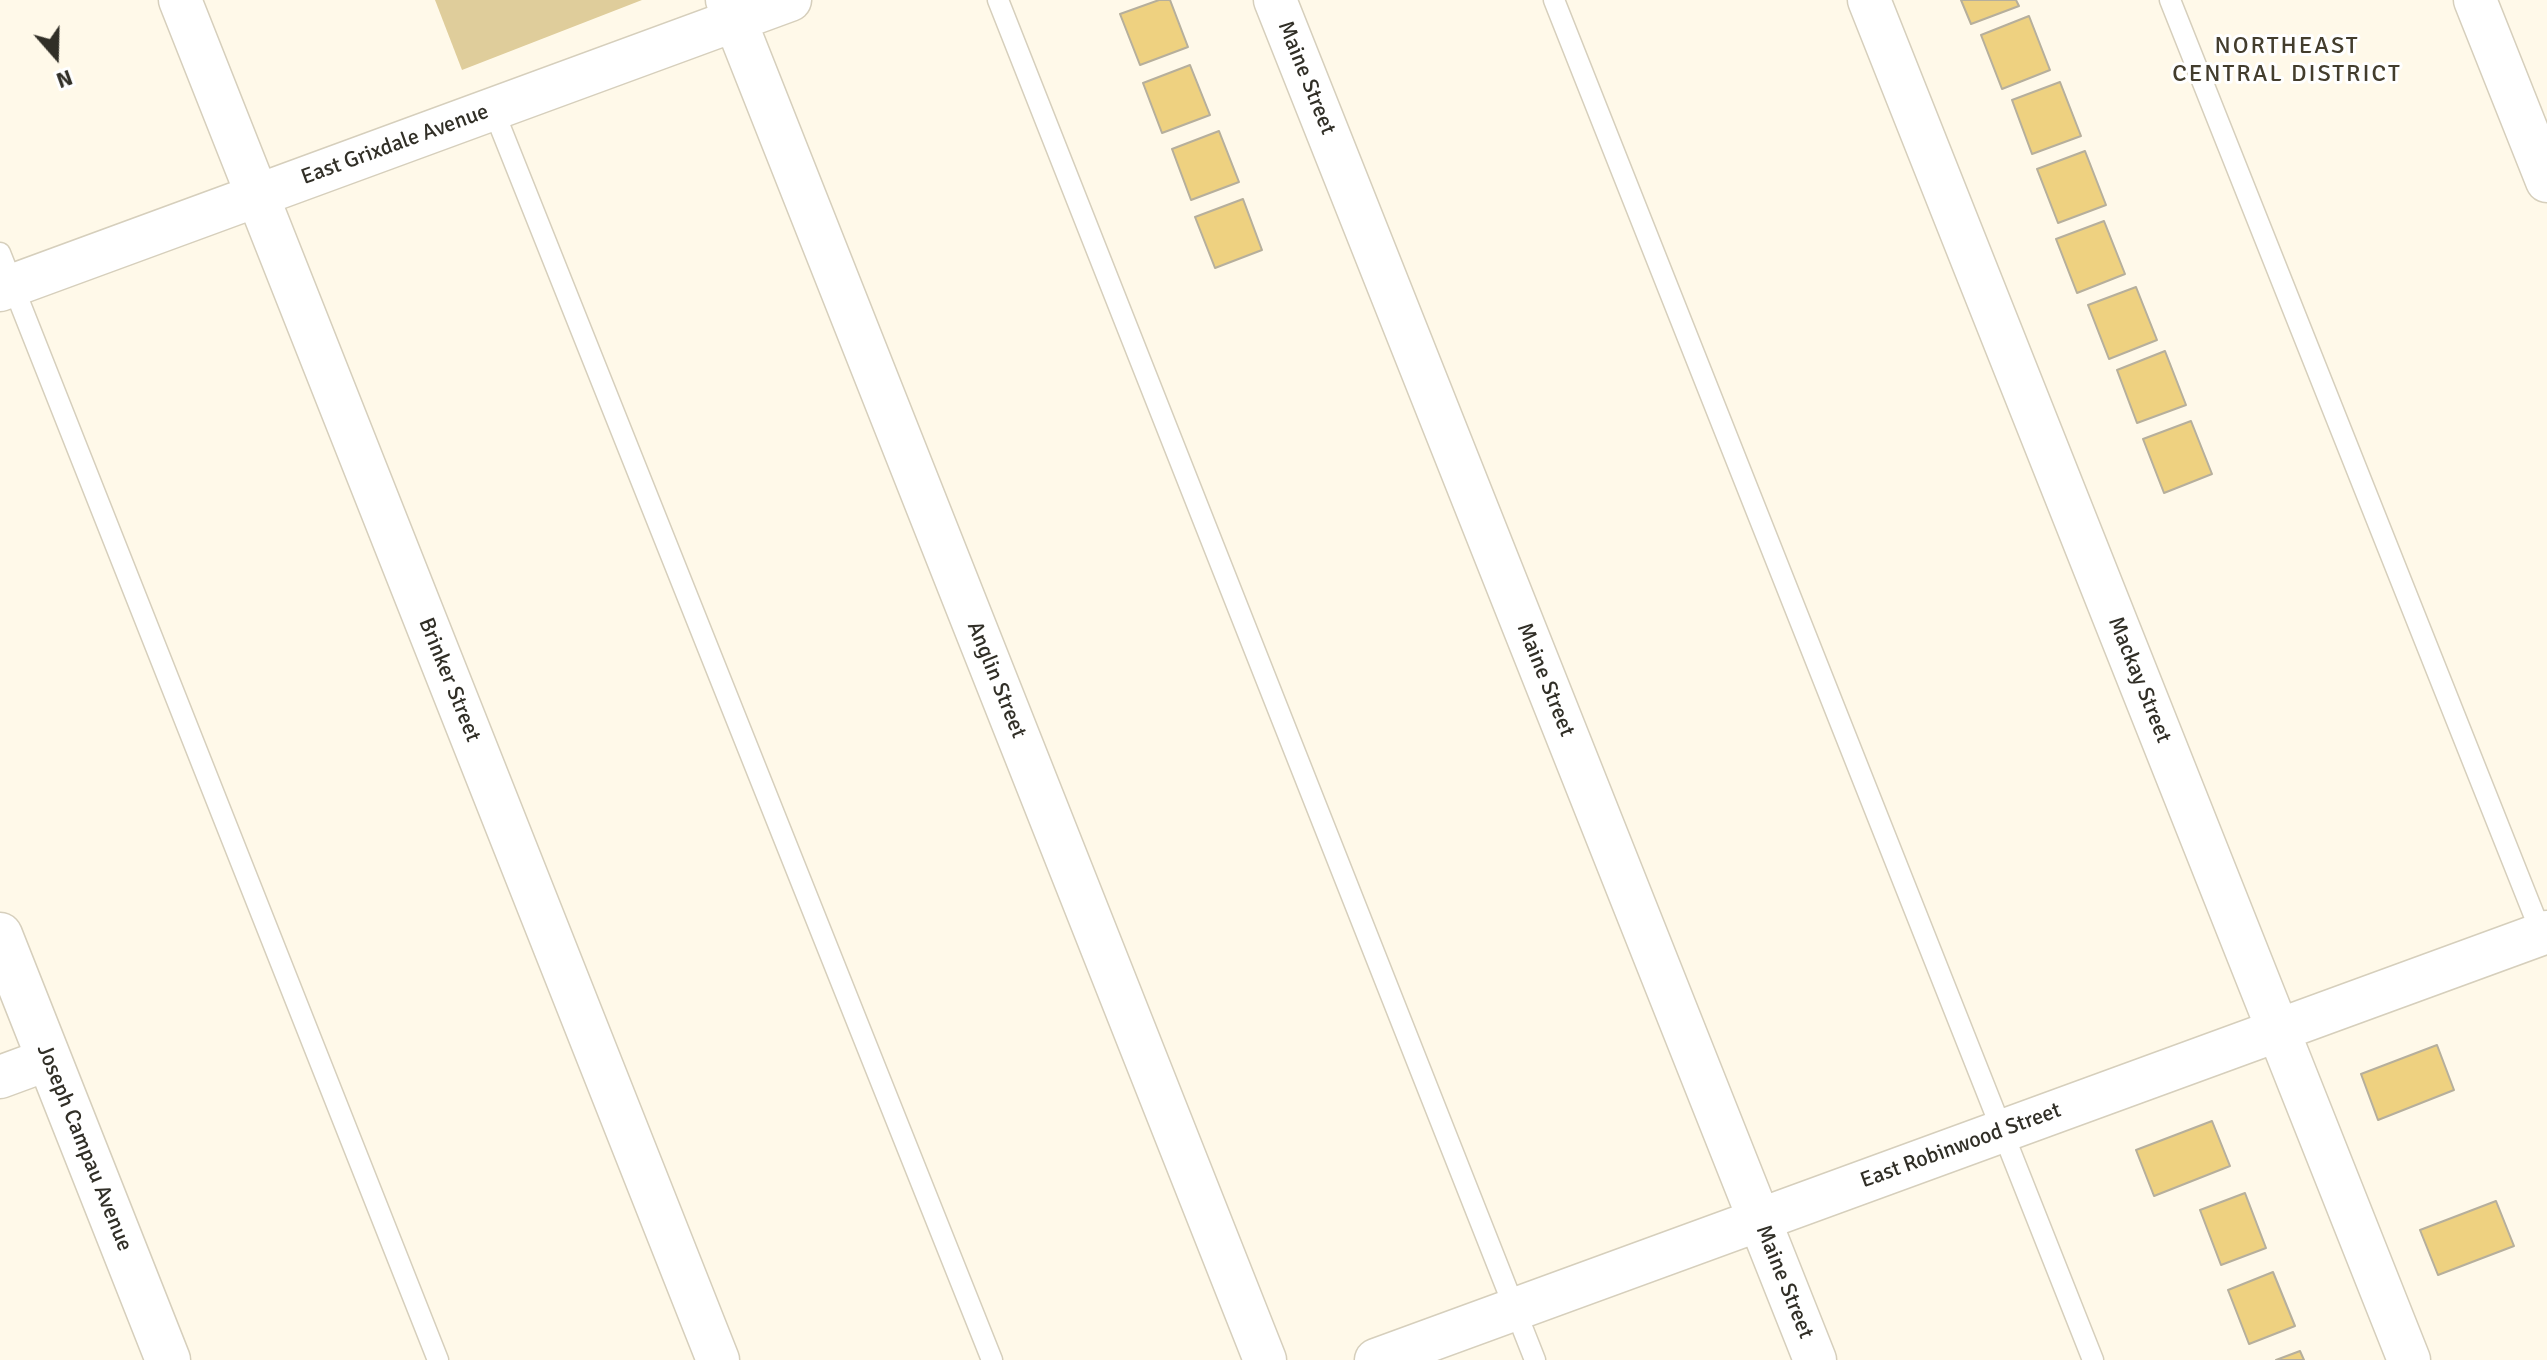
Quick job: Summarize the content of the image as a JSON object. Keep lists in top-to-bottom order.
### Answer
{
  "streets": {
    "street": [
      "Maine Street",
      "East Grixdale Avenue",
      "Brinker Street",
      "Anglin Street",
      "Mackay Street",
      "East Robinwood Street",
      "Joseph Campau Avenue"
    ]
  },
  "crossings": [
    ["Maine Street", "East Robinwood Street"],
    ["East Grixdale Avenue", "Brinker Street"],
    ["East Grixdale Avenue", "Anglin Street"],
    ["Mackay Street", "East Robinwood Street"]
  ],
  "districts": ["NORTHEAST CENTRAL DISTRICT"],
  "north": "bottom"
}
